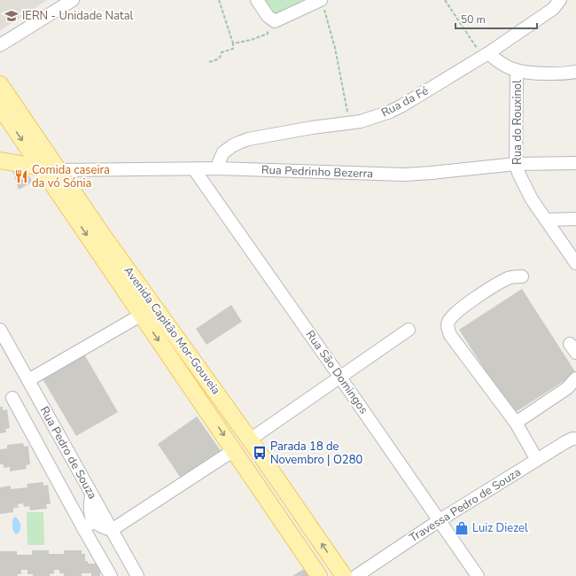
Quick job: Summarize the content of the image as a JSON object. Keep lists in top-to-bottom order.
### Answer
{
  "streets": {
    "main road": ["Avenida Capitão Mor-Gouveia"],
    "street": [
      "Rua da Fé",
      "Rua do Rouxinol",
      "Rua Pedrinho Bezerra",
      "Rua São Domingos",
      "Rua Pedro de Souza",
      "Travessa Pedro de Souza"
    ]
  },
  "crossings": [
    ["Rua da Fé", "Rua Pedrinho Bezerra"],
    ["Rua do Rouxinol", "Rua Pedrinho Bezerra"],
    ["Rua Pedrinho Bezerra", "Avenida Capitão Mor-Gouveia"],
    ["Rua Pedrinho Bezerra", "Rua São Domingos"],
    ["Rua São Domingos", "Travessa Pedro de Souza"]
  ],
  "places": {
    "school or university": ["IERN - Unidade Natal"],
    "restaurant": ["Comida caseira da vó Sónia"],
    "bus stop": ["Parada 18 de Novembro | O280"],
    "shop": ["Luiz Diezel"]
  },
  "scale_bar": "50 m"
}
